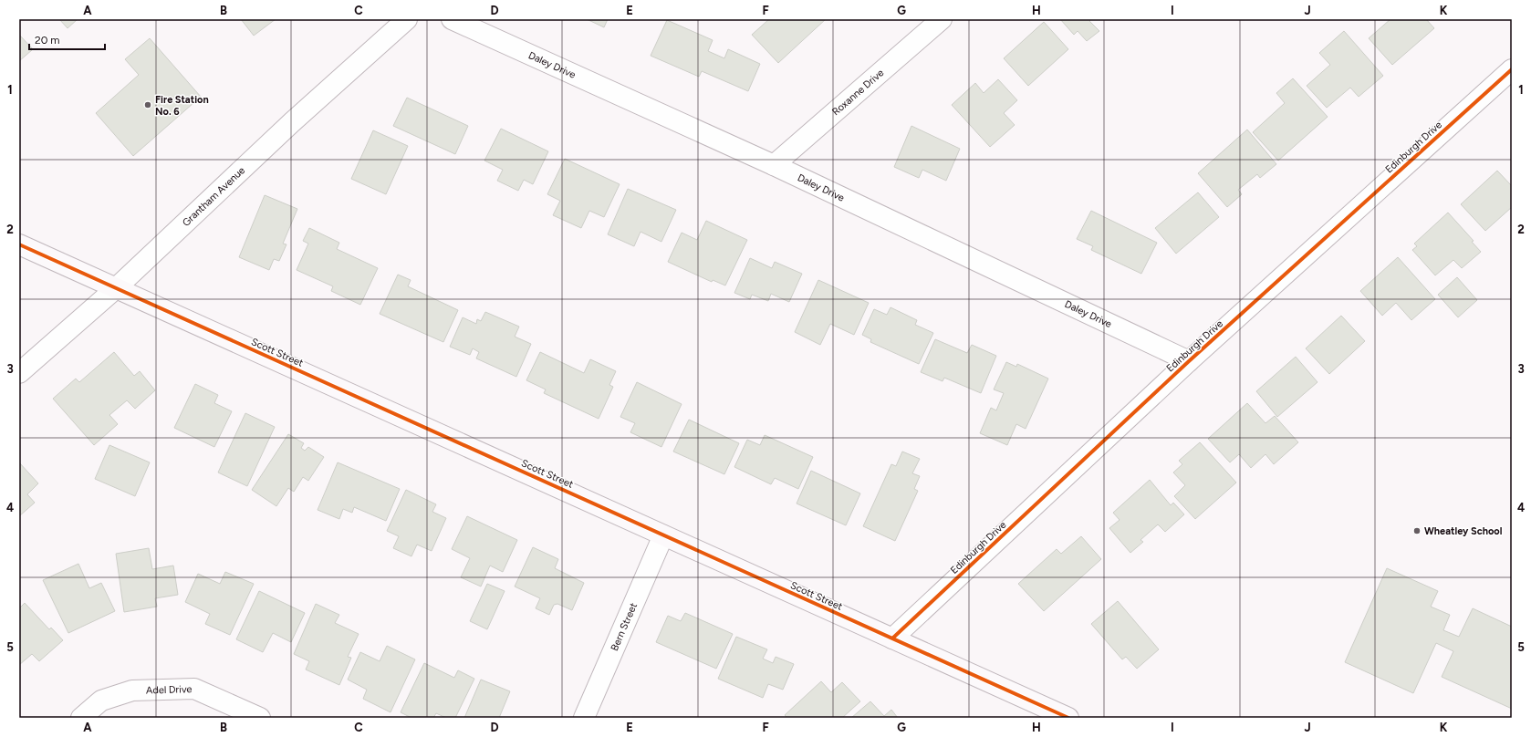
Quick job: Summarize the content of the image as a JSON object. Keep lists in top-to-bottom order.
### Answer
{
  "streets": {
    "main road": ["Scott Street"],
    "street": [
      "Daley Drive",
      "Roxanne Drive",
      "Edinburgh Drive",
      "Grantham Avenue",
      "Bern Street",
      "Adel Drive"
    ]
  },
  "crossings": [
    ["Daley Drive", "Roxanne Drive"],
    ["Daley Drive", "Edinburgh Drive"],
    ["Edinburgh Drive", "Scott Street"],
    ["Grantham Avenue", "Scott Street"],
    ["Scott Street", "Bern Street"]
  ],
  "places": ["Fire Station No. 6", "Wheatley School"],
  "scale_bar": "20 m",
  "grid": {
    "columns": [
      "A",
      "B",
      "C",
      "D",
      "E",
      "F",
      "G",
      "H",
      "I",
      "J",
      "K"
    ],
    "rows": [
      "1",
      "2",
      "3",
      "4",
      "5"
    ]
  }
}
